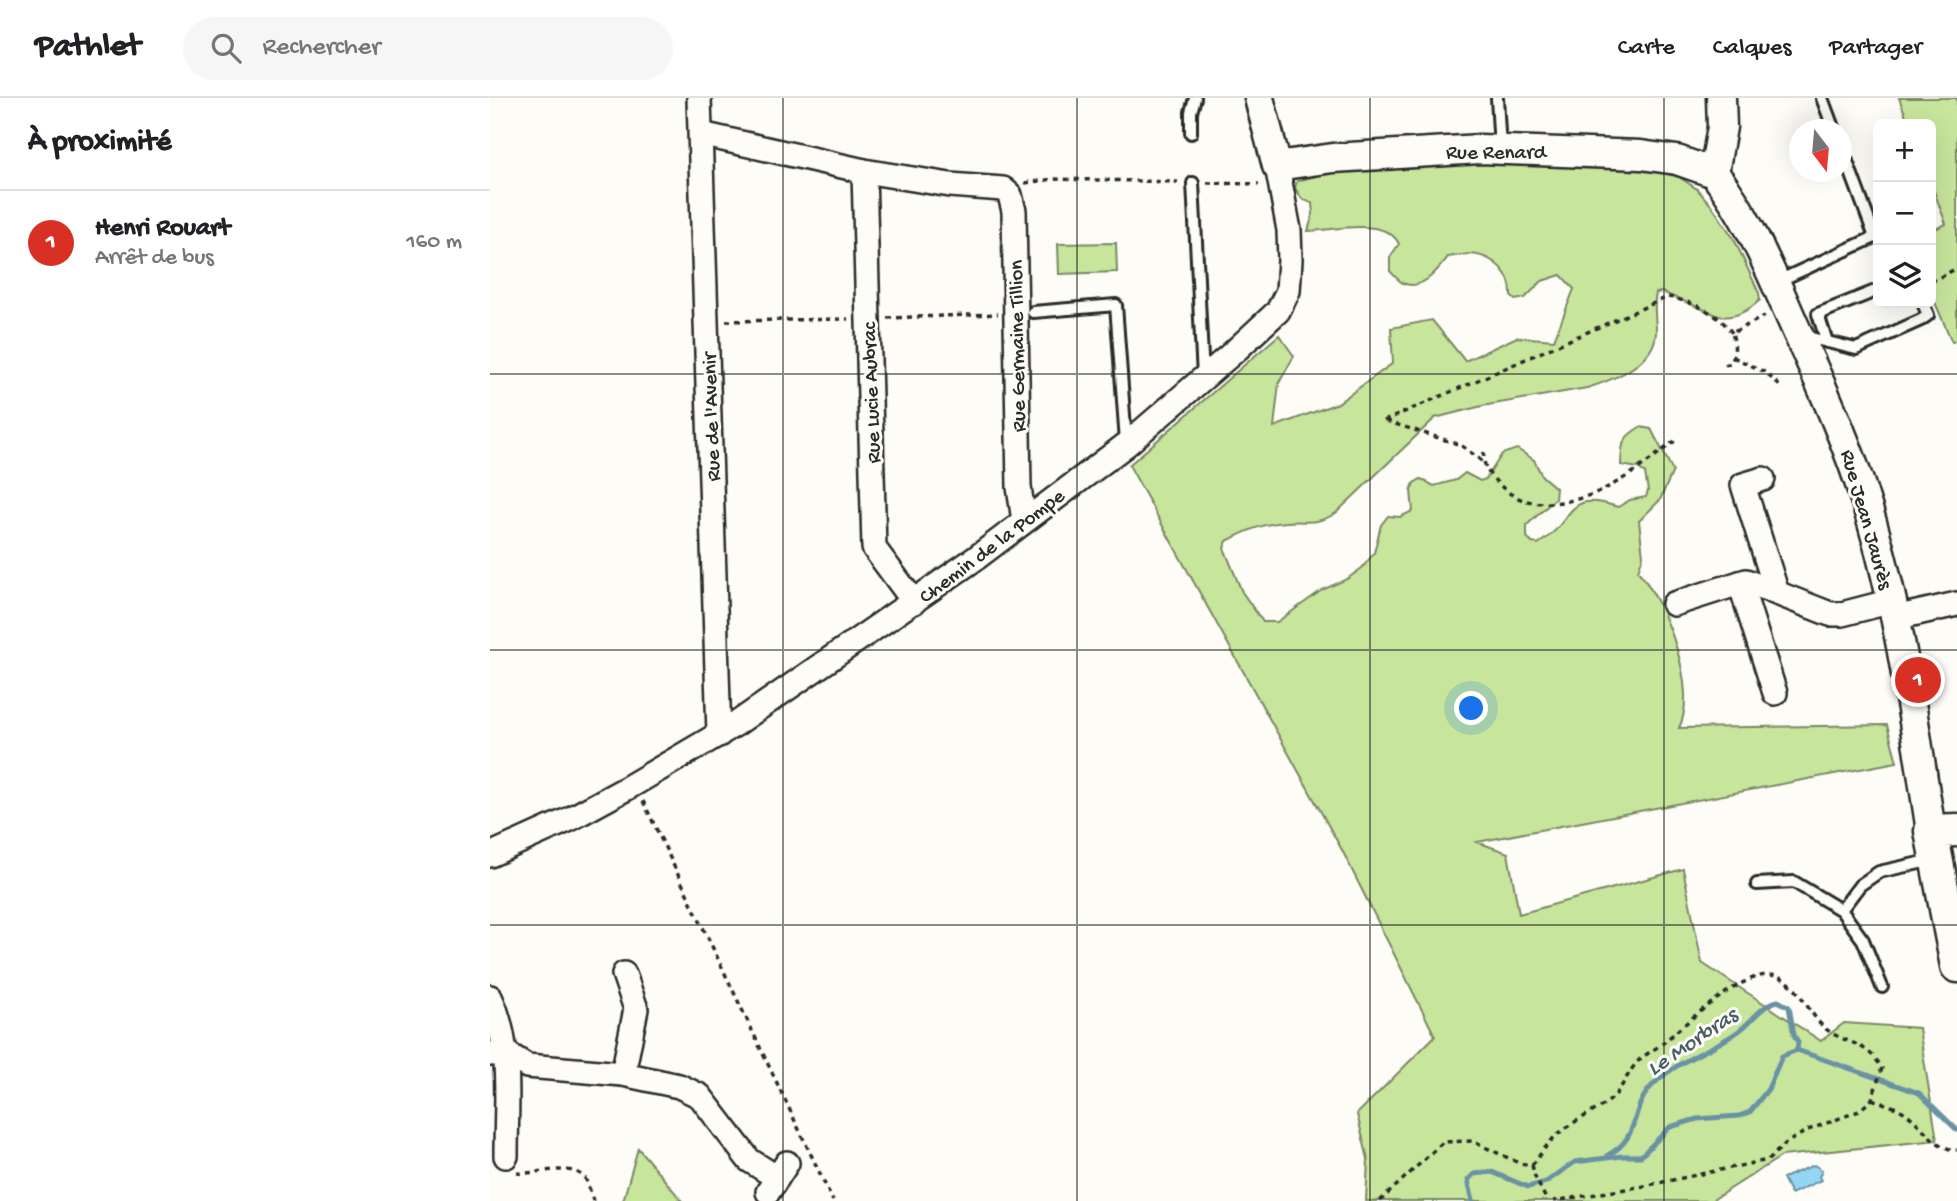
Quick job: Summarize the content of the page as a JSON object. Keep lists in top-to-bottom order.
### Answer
{
  "streets": {
    "main road": ["Rue Jean Jaurès"],
    "street": [
      "Rue Renard",
      "Rue Germaine Tillion",
      "Rue Lucie Aubrac",
      "Rue de l'Avenir",
      "Chemin de la Pompe"
    ]
  },
  "crossings": [
    ["Rue Renard", "Rue Jean Jaurès"],
    ["Rue Renard", "Chemin de la Pompe"],
    ["Rue Germaine Tillion", "Chemin de la Pompe"],
    ["Rue Lucie Aubrac", "Chemin de la Pompe"],
    ["Rue de l'Avenir", "Chemin de la Pompe"]
  ],
  "water": ["Le Morbras"],
  "north": "bottom",
  "page": {
    "header": "Pathlet",
    "search": "Rechercher",
    "nav": ["Carte", "Calques", "Partager"],
    "heading": "À proximité",
    "map_buttons": ["+", "−"],
    "list": [
      {
        "mark": "1",
        "name": "Henri Rouart",
        "note": "Arrêt de bus",
        "value": "160 m"
      }
    ],
    "pins": "1"
  }
}
